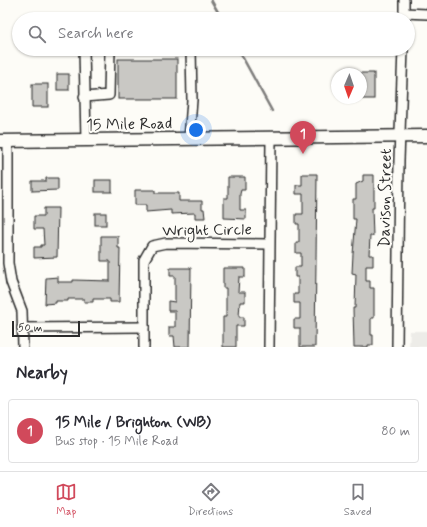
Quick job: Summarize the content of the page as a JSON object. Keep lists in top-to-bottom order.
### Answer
{
  "streets": {
    "main road": ["15 Mile Road"],
    "street": ["Davison Street", "Wright Circle"]
  },
  "crossings": [
    ["15 Mile Road", "Davison Street"]
  ],
  "scale_bar": "50 m",
  "north": "bottom",
  "page": {
    "search": "Search here",
    "pins": "1",
    "scale": "50 m",
    "heading": "Nearby",
    "list": [
      {
        "mark": "1",
        "name": "15 Mile / Brighton (WB)",
        "note": "Bus stop · 15 Mile Road",
        "value": "80 m"
      }
    ],
    "nav": ["Map", "Directions", "Saved"]
  }
}
